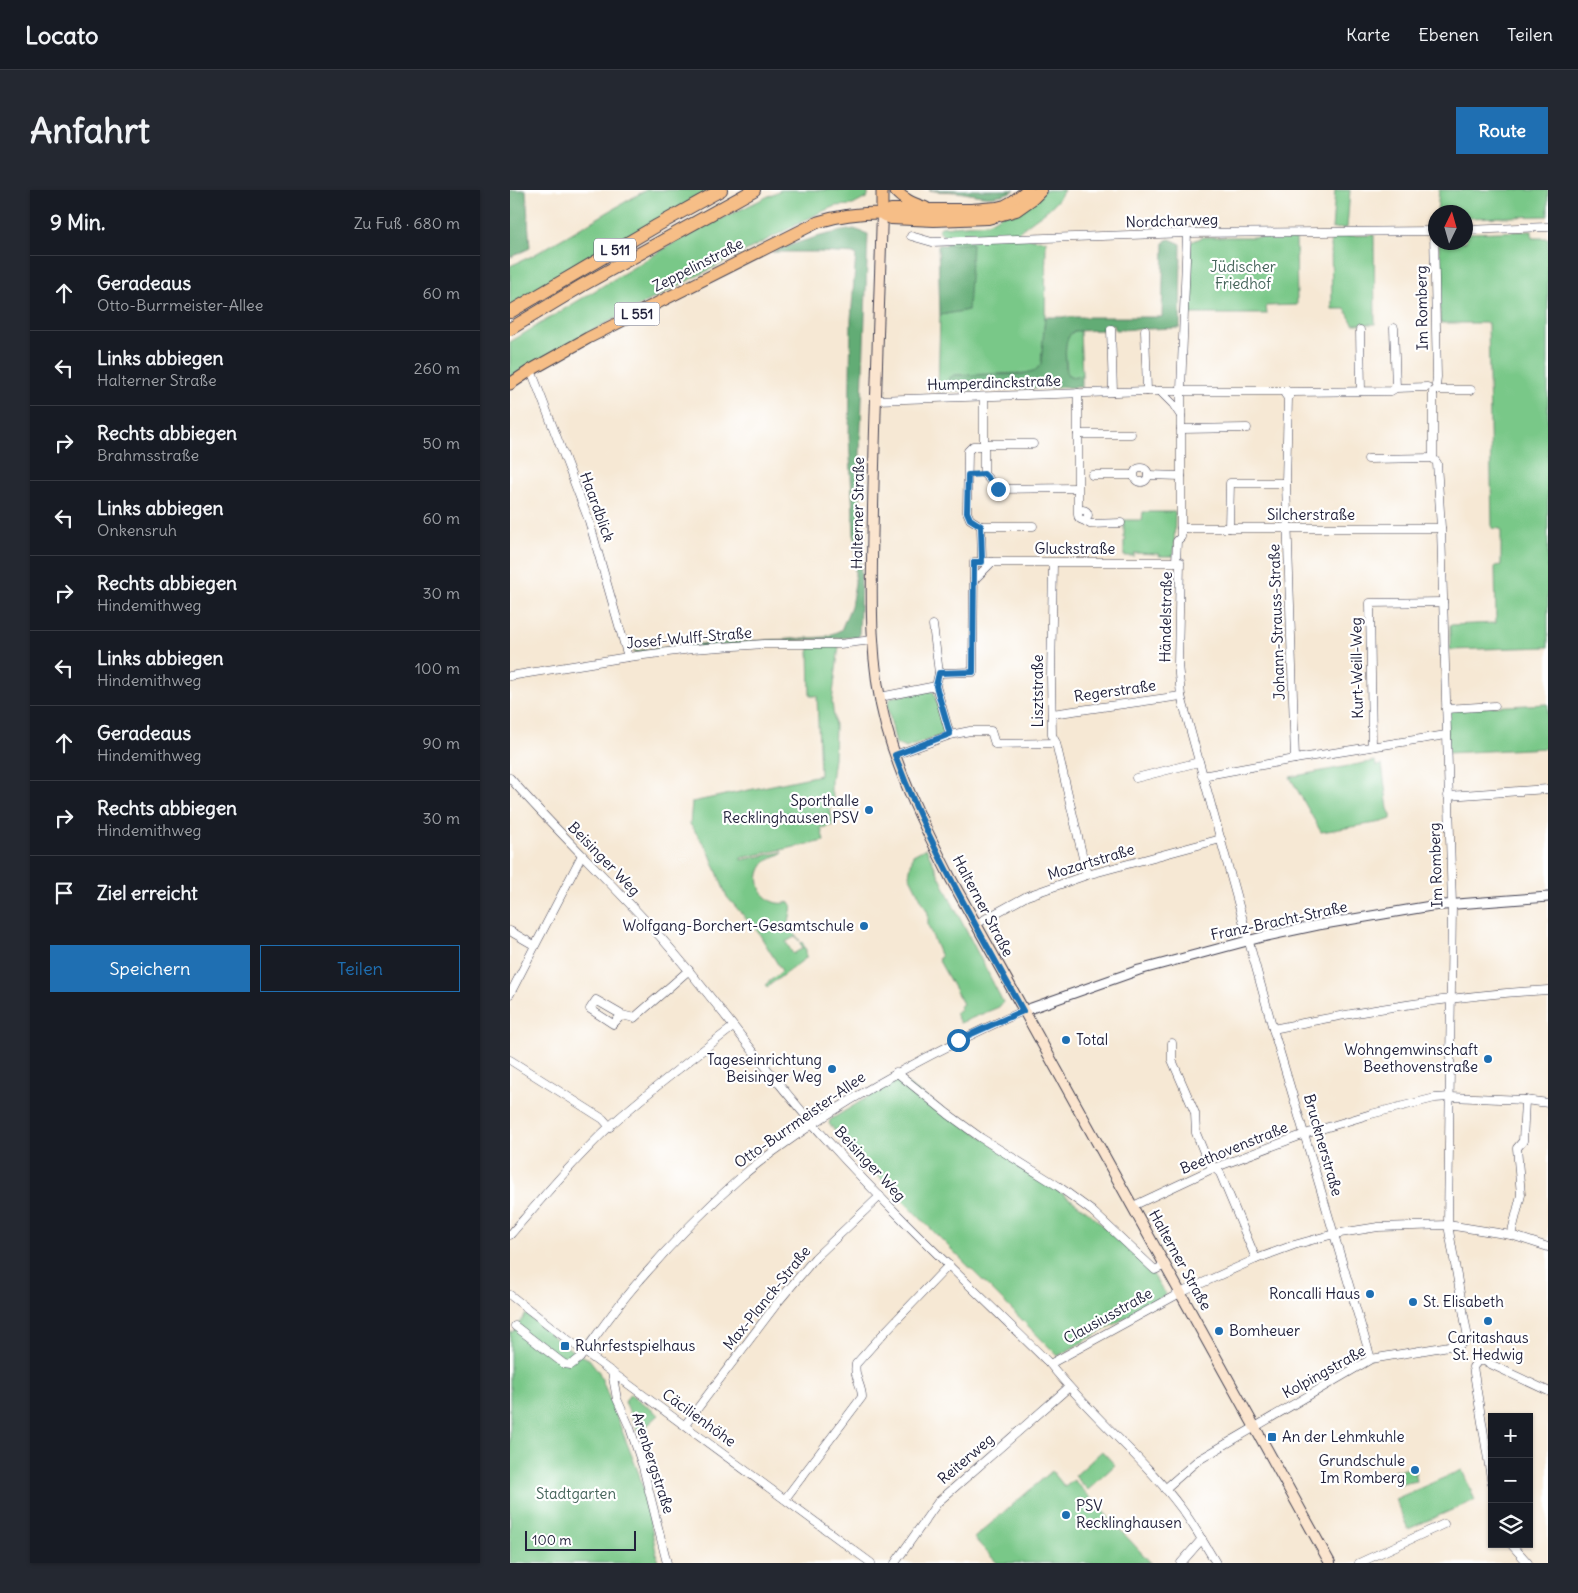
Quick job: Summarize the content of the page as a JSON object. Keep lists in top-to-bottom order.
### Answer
{
  "streets": {
    "highway": ["L 511"],
    "main road": ["Zeppelinstraße", "L 551", "Halterner Straße"],
    "street": [
      "Nordcharweg",
      "Im Romberg",
      "Humperdinckstraße",
      "Haardblick",
      "Silcherstraße",
      "Gluckstraße",
      "Händelstraße",
      "Johann-Strauss-Straße",
      "Josef-Wulff-Straße",
      "Kurt-Weill-Weg",
      "Lisztstraße",
      "Regerstraße",
      "Beisinger Weg",
      "Mozartstraße",
      "Franz-Bracht-Straße",
      "Otto-Burrmeister-Allee",
      "Brucknerstraße",
      "Beethovenstraße",
      "Max-Planck-Straße",
      "Clausiusstraße",
      "Kolpingstraße",
      "Cäcilienhöhe",
      "Reiterweg",
      "Arenbergstraße"
    ]
  },
  "crossings": [
    ["Nordcharweg", "Händelstraße"],
    ["Zeppelinstraße", "Haardblick"],
    ["Zeppelinstraße", "Halterner Straße"],
    ["Im Romberg", "Humperdinckstraße"],
    ["Im Romberg", "Silcherstraße"],
    ["Im Romberg", "Kurt-Weill-Weg"],
    ["Im Romberg", "Franz-Bracht-Straße"],
    ["Im Romberg", "Beethovenstraße"],
    ["Im Romberg", "Clausiusstraße"],
    ["Im Romberg", "Kolpingstraße"],
    ["Humperdinckstraße", "Halterner Straße"],
    ["Humperdinckstraße", "Händelstraße"],
    ["Humperdinckstraße", "Johann-Strauss-Straße"],
    ["Haardblick", "Josef-Wulff-Straße"],
    ["Halterner Straße", "Josef-Wulff-Straße"],
    ["Halterner Straße", "Mozartstraße"],
    ["Halterner Straße", "Franz-Bracht-Straße"],
    ["Halterner Straße", "Otto-Burrmeister-Allee"],
    ["Halterner Straße", "Beethovenstraße"],
    ["Halterner Straße", "Clausiusstraße"],
    ["Halterner Straße", "Kolpingstraße"],
    ["Silcherstraße", "Händelstraße"],
    ["Silcherstraße", "Johann-Strauss-Straße"],
    ["Gluckstraße", "Händelstraße"],
    ["Gluckstraße", "Lisztstraße"],
    ["Händelstraße", "Regerstraße"],
    ["Händelstraße", "Mozartstraße"],
    ["Händelstraße", "Franz-Bracht-Straße"],
    ["Händelstraße", "Brucknerstraße"],
    ["Lisztstraße", "Regerstraße"],
    ["Lisztstraße", "Mozartstraße"],
    ["Beisinger Weg", "Otto-Burrmeister-Allee"],
    ["Beisinger Weg", "Max-Planck-Straße"],
    ["Beisinger Weg", "Clausiusstraße"],
    ["Beisinger Weg", "Reiterweg"],
    ["Franz-Bracht-Straße", "Otto-Burrmeister-Allee"],
    ["Franz-Bracht-Straße", "Brucknerstraße"],
    ["Otto-Burrmeister-Allee", "Cäcilienhöhe"],
    ["Brucknerstraße", "Beethovenstraße"],
    ["Brucknerstraße", "Clausiusstraße"],
    ["Brucknerstraße", "Kolpingstraße"],
    ["Max-Planck-Straße", "Cäcilienhöhe"],
    ["Cäcilienhöhe", "Arenbergstraße"]
  ],
  "parks": ["Jüdischer Friedhof", "Stadtgarten"],
  "places": {
    "other": [
      "Sporthalle Recklinghausen PSV",
      "Wolfgang-Borchert-Gesamtschule",
      "Total",
      "Wohngemwinschaft Beethovenstraße",
      "Tageseinrichtung Beisinger Weg",
      "Roncalli Haus",
      "St. Elisabeth",
      "Caritashaus St. Hedwig",
      "Bomheuer",
      "Grundschule Im Romberg",
      "PSV Recklinghausen"
    ],
    "transit": ["Ruhrfestspielhaus", "An der Lehmkuhle"]
  },
  "scale_bar": "100 m",
  "north": "top",
  "page": {
    "header": "Locato",
    "nav": ["Karte", "Ebenen", "Teilen"],
    "buttons": [
      "Route",
      ["Speichern", "Teilen"]
    ],
    "title": "Anfahrt",
    "heading": ["9 Min.", "Zu Fuß · 680 m"],
    "list": [
      ["Geradeaus", "Otto-Burrmeister-Allee", "60 m"],
      ["Links abbiegen", "Halterner Straße", "260 m"],
      ["Rechts abbiegen", "Brahmsstraße", "50 m"],
      ["Links abbiegen", "Onkensruh", "60 m"],
      ["Rechts abbiegen", "Hindemithweg", "30 m"],
      ["Links abbiegen", "Hindemithweg", "100 m"],
      ["Geradeaus", "Hindemithweg", "90 m"],
      ["Rechts abbiegen", "Hindemithweg", "30 m"],
      "Ziel erreicht"
    ],
    "map_buttons": ["+", "−"],
    "scale": "100 m"
  }
}
